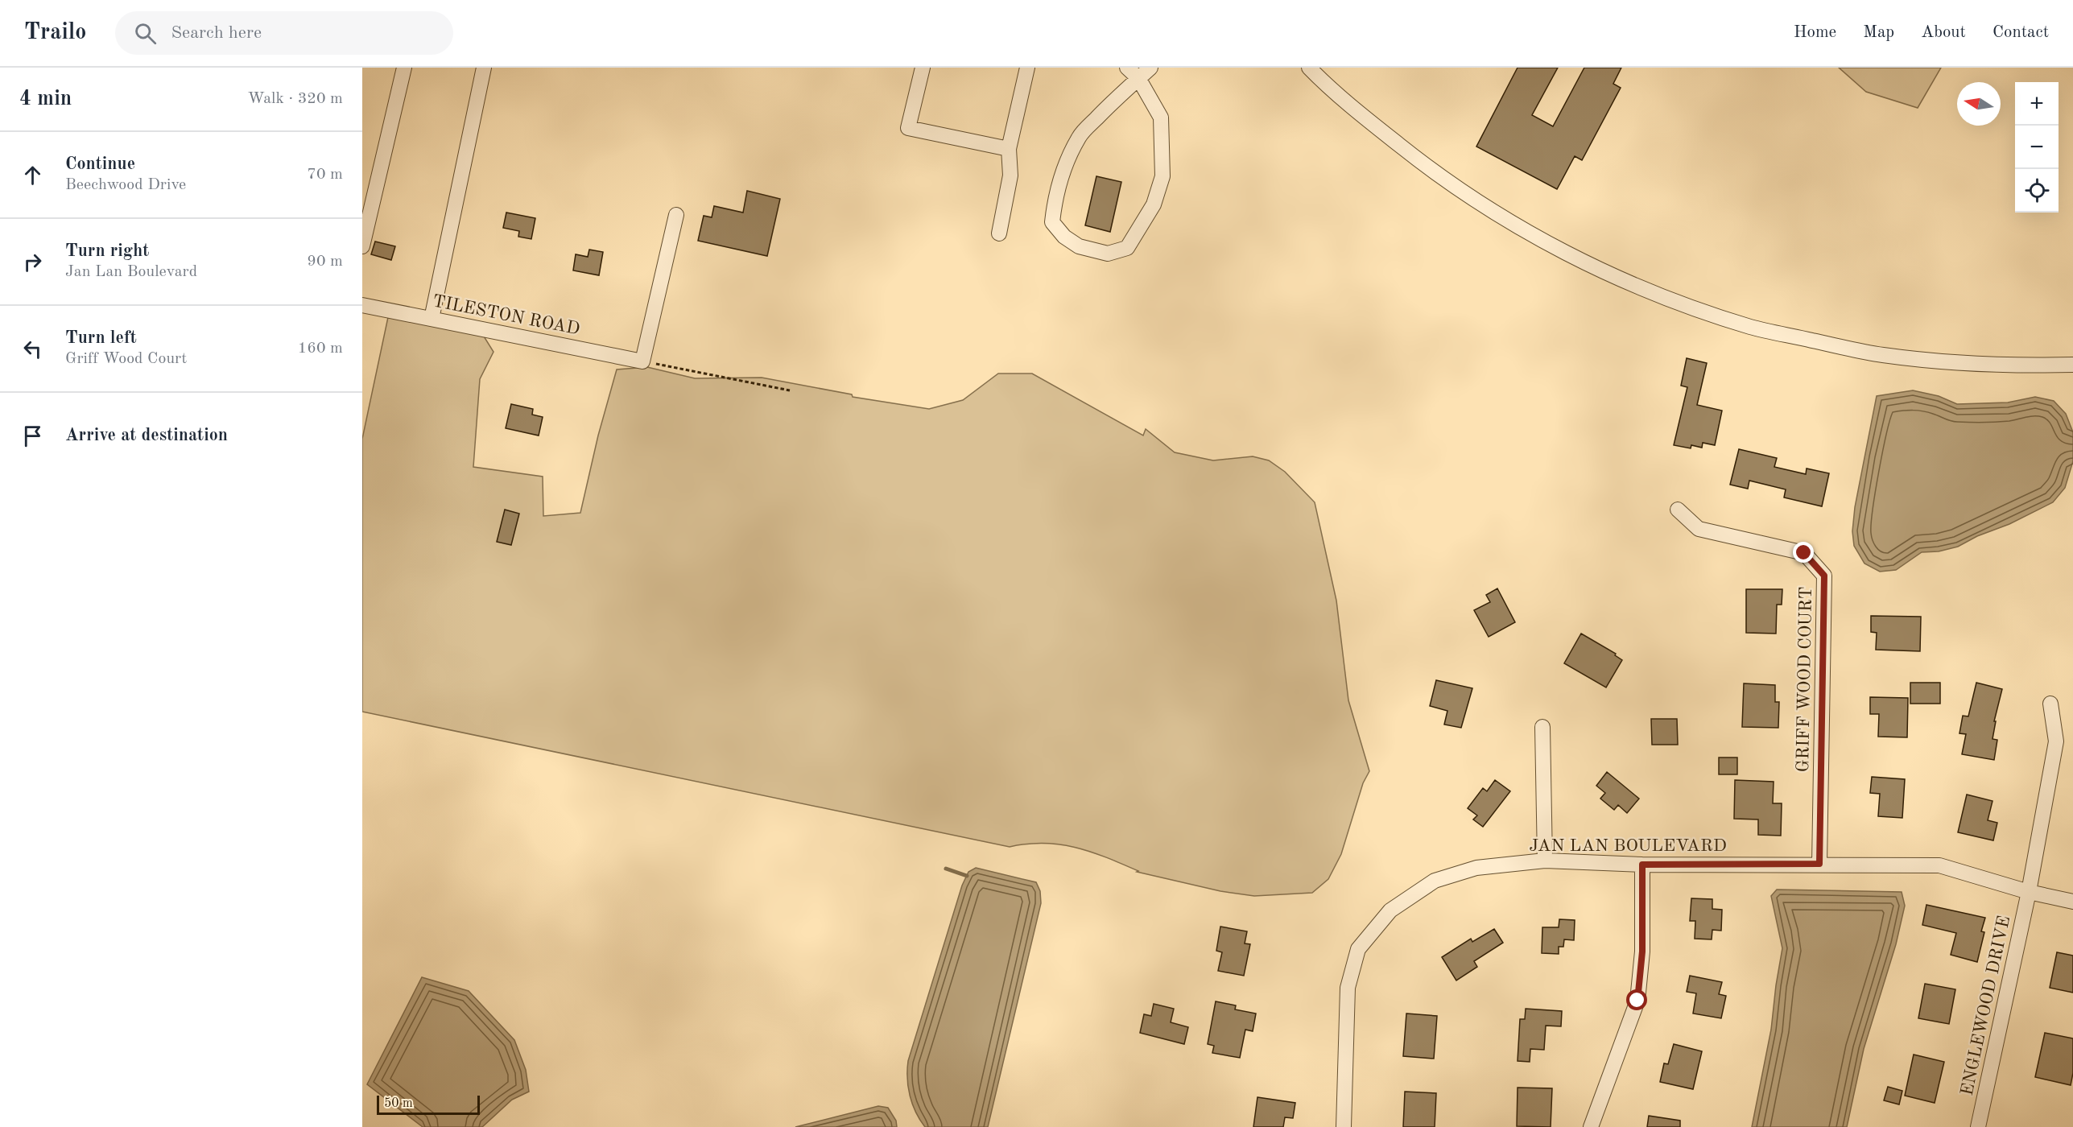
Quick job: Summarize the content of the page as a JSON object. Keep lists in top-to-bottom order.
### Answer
{
  "streets": {
    "street": [
      "TILESTON ROAD",
      "GRIFF WOOD COURT",
      "JAN LAN BOULEVARD",
      "ENGLEWOOD DRIVE"
    ]
  },
  "crossings": [
    ["GRIFF WOOD COURT", "JAN LAN BOULEVARD"],
    ["JAN LAN BOULEVARD", "ENGLEWOOD DRIVE"]
  ],
  "scale_bar": "50 m",
  "north": "left",
  "page": {
    "header": "Trailo",
    "search": "Search here",
    "nav": [
      "Home",
      "Map",
      "About",
      "Contact"
    ],
    "heading": ["4 min", "Walk · 320 m"],
    "map_buttons": ["+", "−"],
    "list": [
      ["Continue", "Beechwood Drive", "70 m"],
      ["Turn right", "Jan Lan Boulevard", "90 m"],
      ["Turn left", "Griff Wood Court", "160 m"],
      "Arrive at destination"
    ],
    "scale": "50 m"
  }
}
